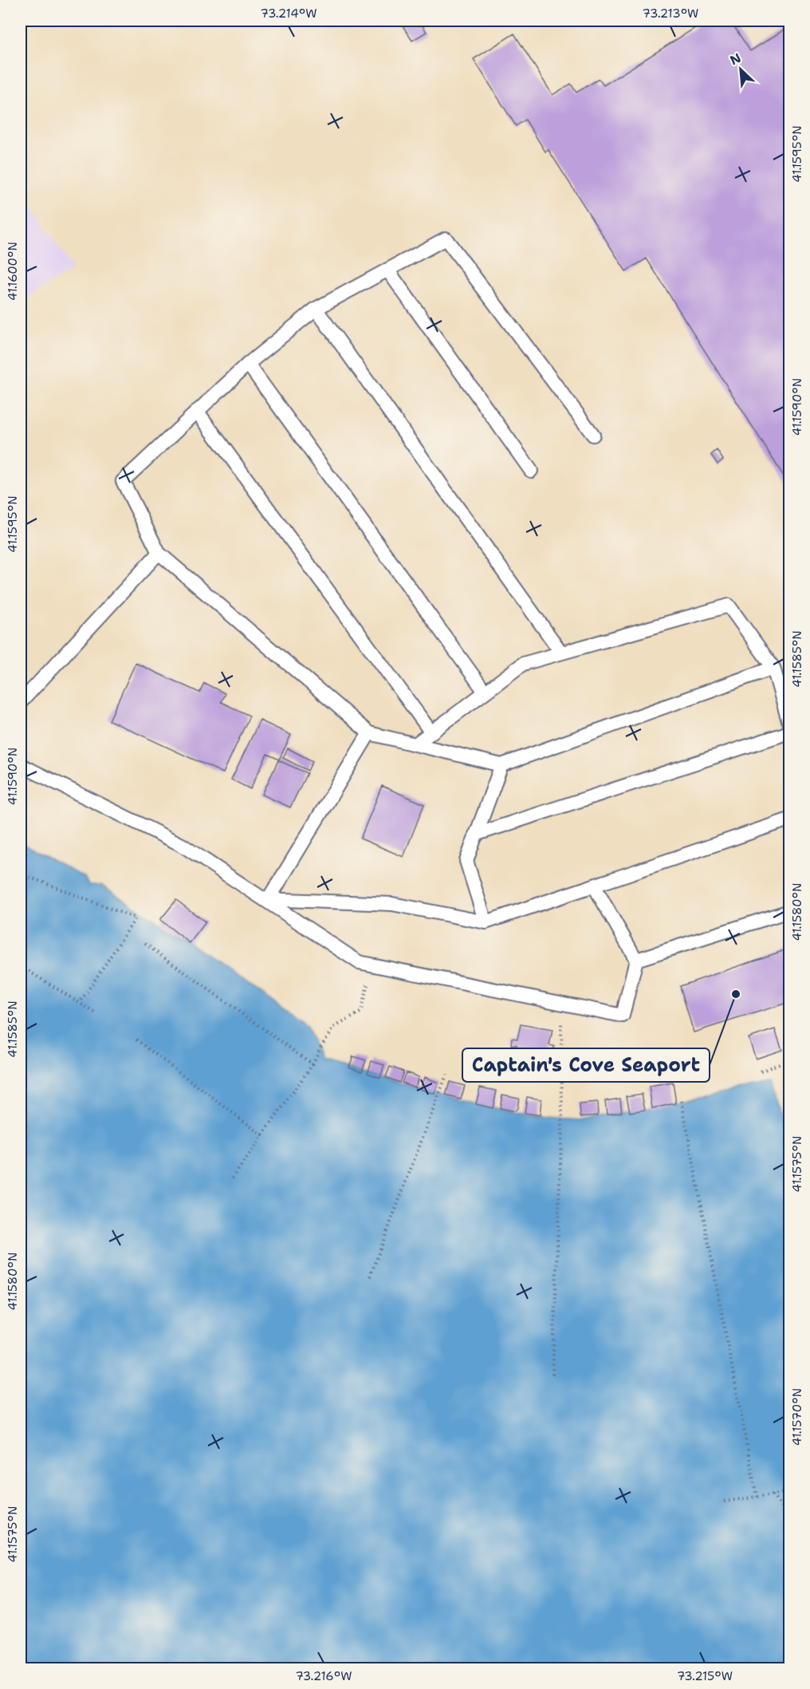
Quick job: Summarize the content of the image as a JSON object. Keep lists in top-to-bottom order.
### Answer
{
  "places": ["Captain's Cove Seaport"],
  "north": "top left",
  "coordinates": [
    "73.214°W",
    "73.213°W",
    "41.1595°N",
    "41.1600°N",
    "41.1590°N",
    "41.1585°N",
    "41.1580°N",
    "41.1575°N",
    "41.1570°N",
    "73.216°W",
    "73.215°W"
  ]
}
